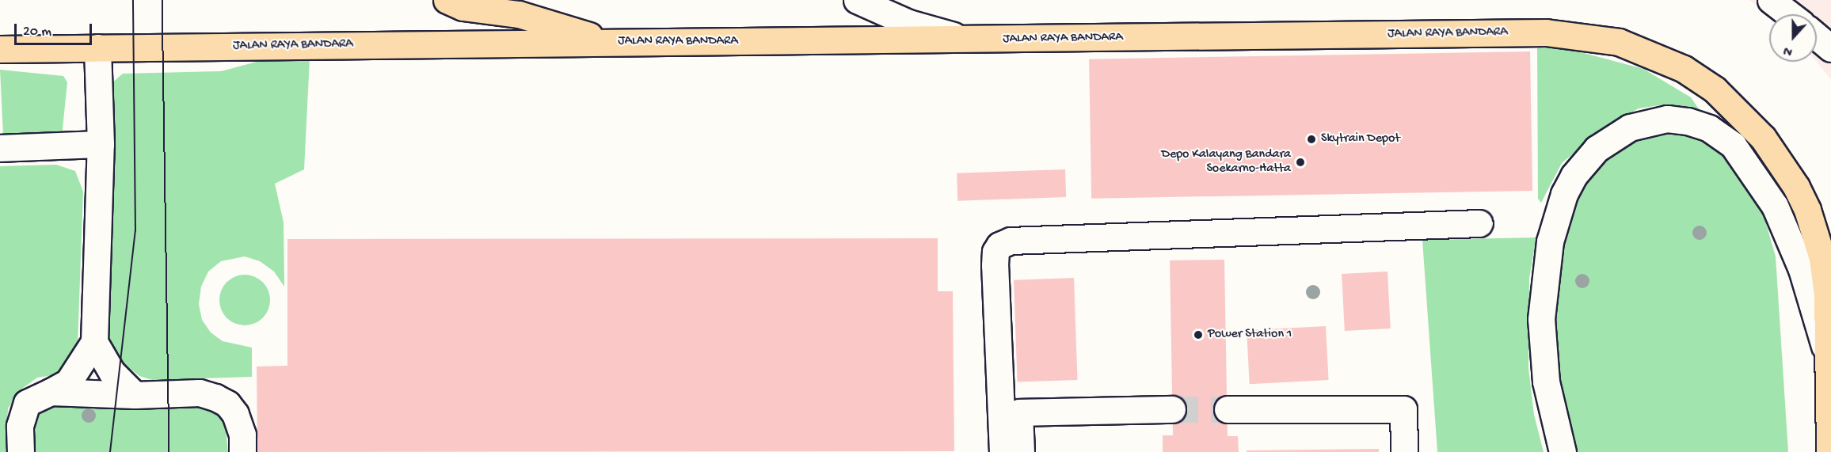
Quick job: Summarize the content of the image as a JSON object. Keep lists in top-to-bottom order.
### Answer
{
  "streets": {
    "main road": ["JALAN RAYA BANDARA"]
  },
  "places": ["Skytrain Depot", "Depo Kalayang Bandara Soekarno-Hatta", "Power Station 1"],
  "scale_bar": "20 m",
  "north": "bottom"
}
